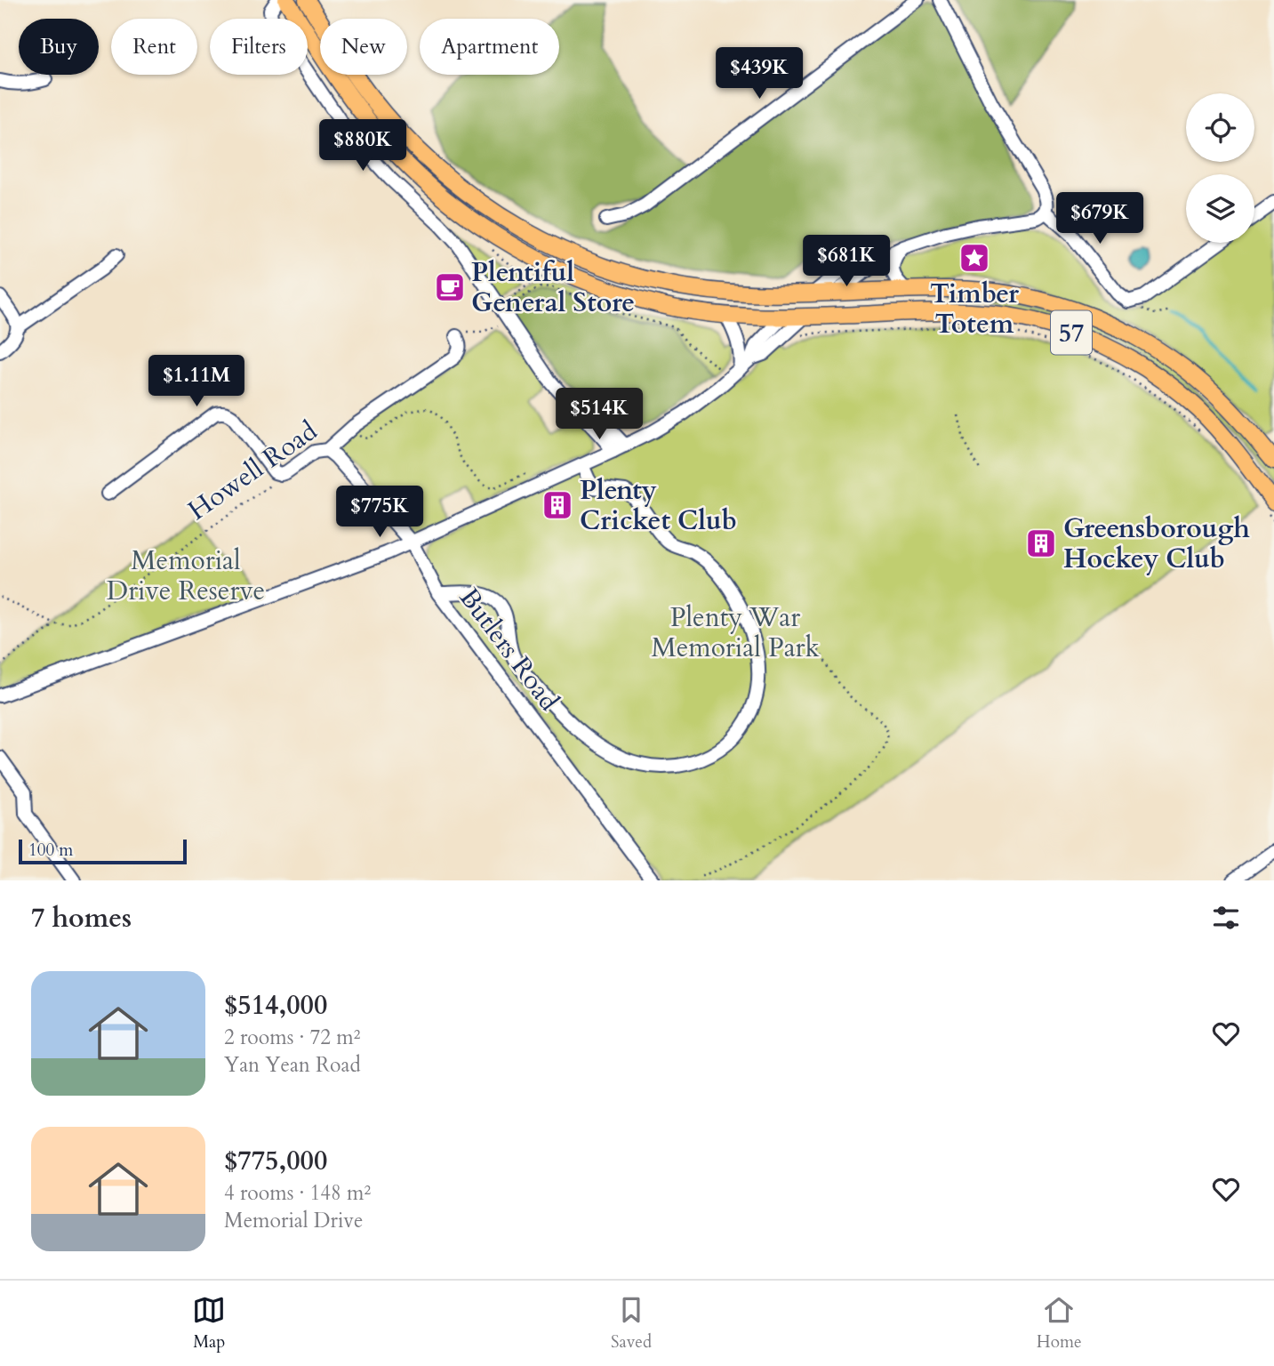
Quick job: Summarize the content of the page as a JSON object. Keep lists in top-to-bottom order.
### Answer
{
  "streets": {
    "main road": ["57"],
    "street": ["Howell Road", "Butlers Road"]
  },
  "crossings": [
    ["Howell Road", "Butlers Road"]
  ],
  "parks": ["Memorial Drive Reserve", "Plenty War Memorial Park"],
  "places": {
    "place": ["Timber Totem"],
    "cafe": ["Plentiful General Store"],
    "building": ["Plenty Cricket Club", "Greensborough Hockey Club"]
  },
  "scale_bar": "100 m",
  "page": {
    "chip": [
      "Buy",
      "Rent",
      "Filters",
      "New",
      "Apartment"
    ],
    "price": [
      "$439K",
      "$880K",
      "$679K",
      "$681K",
      "$1.11M",
      "$514K",
      "$775K"
    ],
    "scale": "100 m",
    "heading": "7 homes",
    "list": [
      {
        "name": "$514,000",
        "note": "2 rooms · 72 m² · Yan Yean Road"
      },
      {
        "name": "$775,000",
        "note": "4 rooms · 148 m² · Memorial Drive"
      }
    ],
    "tabs": ["Map", "Saved", "Home"]
  }
}
